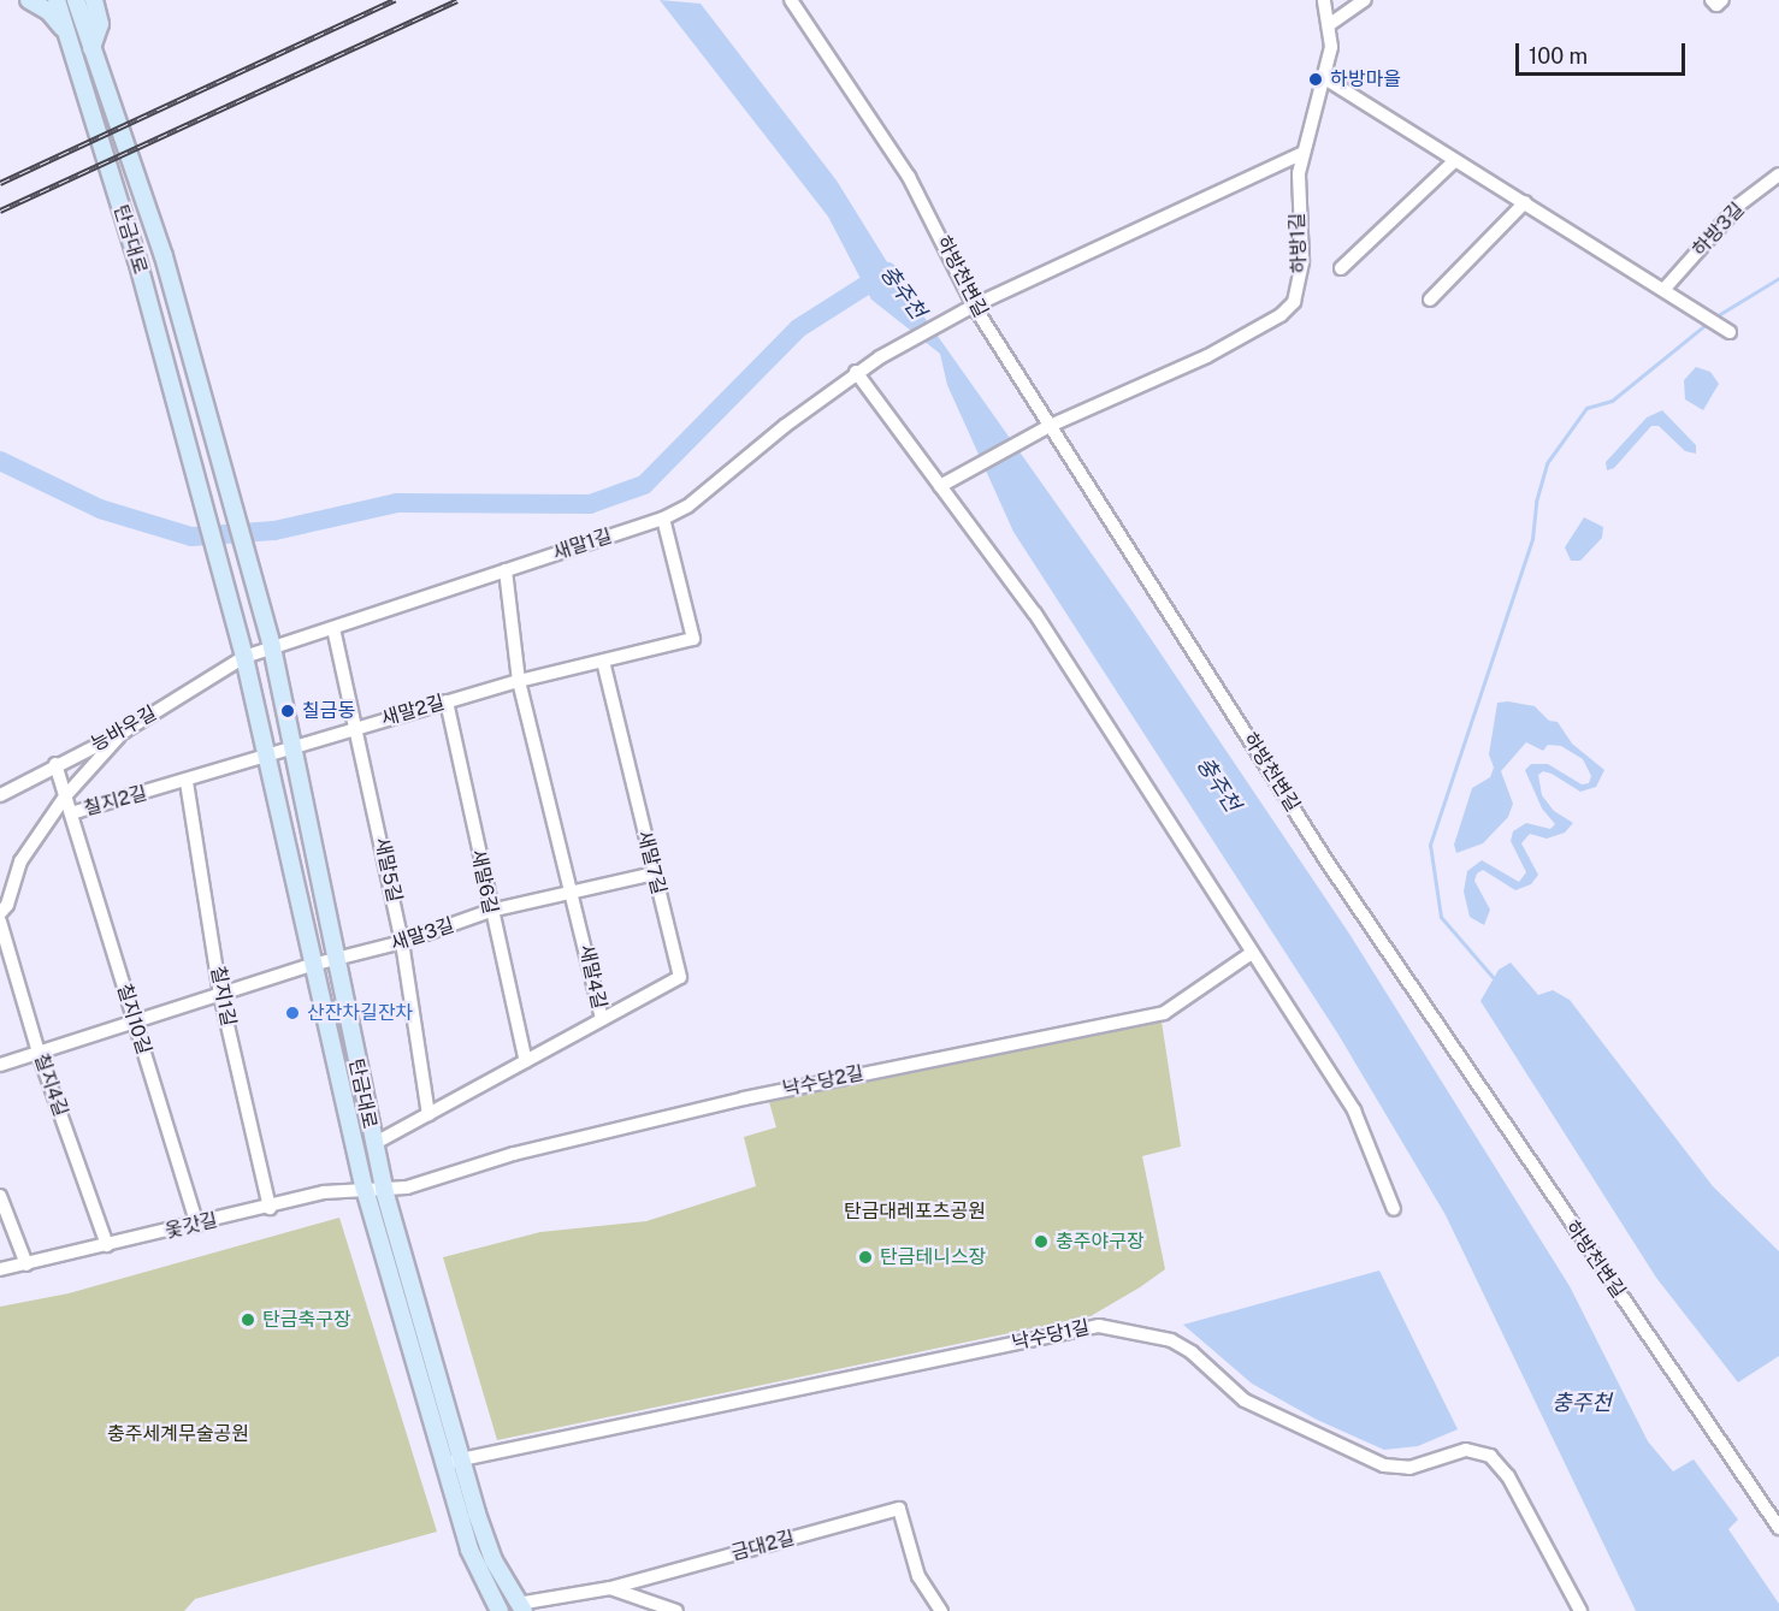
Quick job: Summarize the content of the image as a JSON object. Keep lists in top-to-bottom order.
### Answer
{
  "streets": {
    "main road": ["탄금대로"],
    "street": [
      "하방3길",
      "하방1길",
      "하방천변길",
      "새말1길",
      "새말2길",
      "능바우길",
      "칠지2길",
      "새말7길",
      "새말5길",
      "새말6길",
      "새말3길",
      "새말4길",
      "칠지1길",
      "칠지10길",
      "낙수당2길",
      "칠지4길",
      "옻갓길",
      "낙수당1길",
      "금대2길"
    ]
  },
  "crossings": [
    ["탄금대로", "새말1길"],
    ["탄금대로", "새말2길"],
    ["탄금대로", "능바우길"],
    ["탄금대로", "칠지2길"],
    ["탄금대로", "새말3길"],
    ["탄금대로", "새말4길"],
    ["탄금대로", "낙수당2길"],
    ["탄금대로", "옻갓길"],
    ["탄금대로", "낙수당1길"],
    ["탄금대로", "금대2길"],
    ["하방1길", "하방천변길"],
    ["하방1길", "새말1길"],
    ["하방천변길", "새말1길"],
    ["새말1길", "새말2길"],
    ["새말1길", "능바우길"],
    ["새말1길", "새말5길"],
    ["새말1길", "새말4길"],
    ["새말2길", "칠지2길"],
    ["새말2길", "새말7길"],
    ["새말2길", "새말5길"],
    ["새말2길", "새말6길"],
    ["새말2길", "새말4길"],
    ["칠지2길", "칠지1길"],
    ["칠지2길", "칠지10길"],
    ["새말7길", "새말3길"],
    ["새말7길", "새말4길"],
    ["새말5길", "새말3길"],
    ["새말5길", "새말4길"],
    ["새말6길", "새말3길"],
    ["새말6길", "새말4길"],
    ["새말3길", "새말4길"],
    ["새말3길", "칠지1길"],
    ["새말3길", "칠지10길"],
    ["새말3길", "칠지4길"],
    ["칠지1길", "옻갓길"],
    ["칠지10길", "옻갓길"],
    ["낙수당2길", "옻갓길"],
    ["칠지4길", "옻갓길"]
  ],
  "water": ["충주천"],
  "parks": ["탄금대레포츠공원", "충주세계무술공원"],
  "places": [
    "하방마을",
    "칠금동",
    "산잔차길잔차",
    "충주야구장",
    "탄금테니스장",
    "탄금축구장"
  ],
  "scale_bar": "100 m"
}
